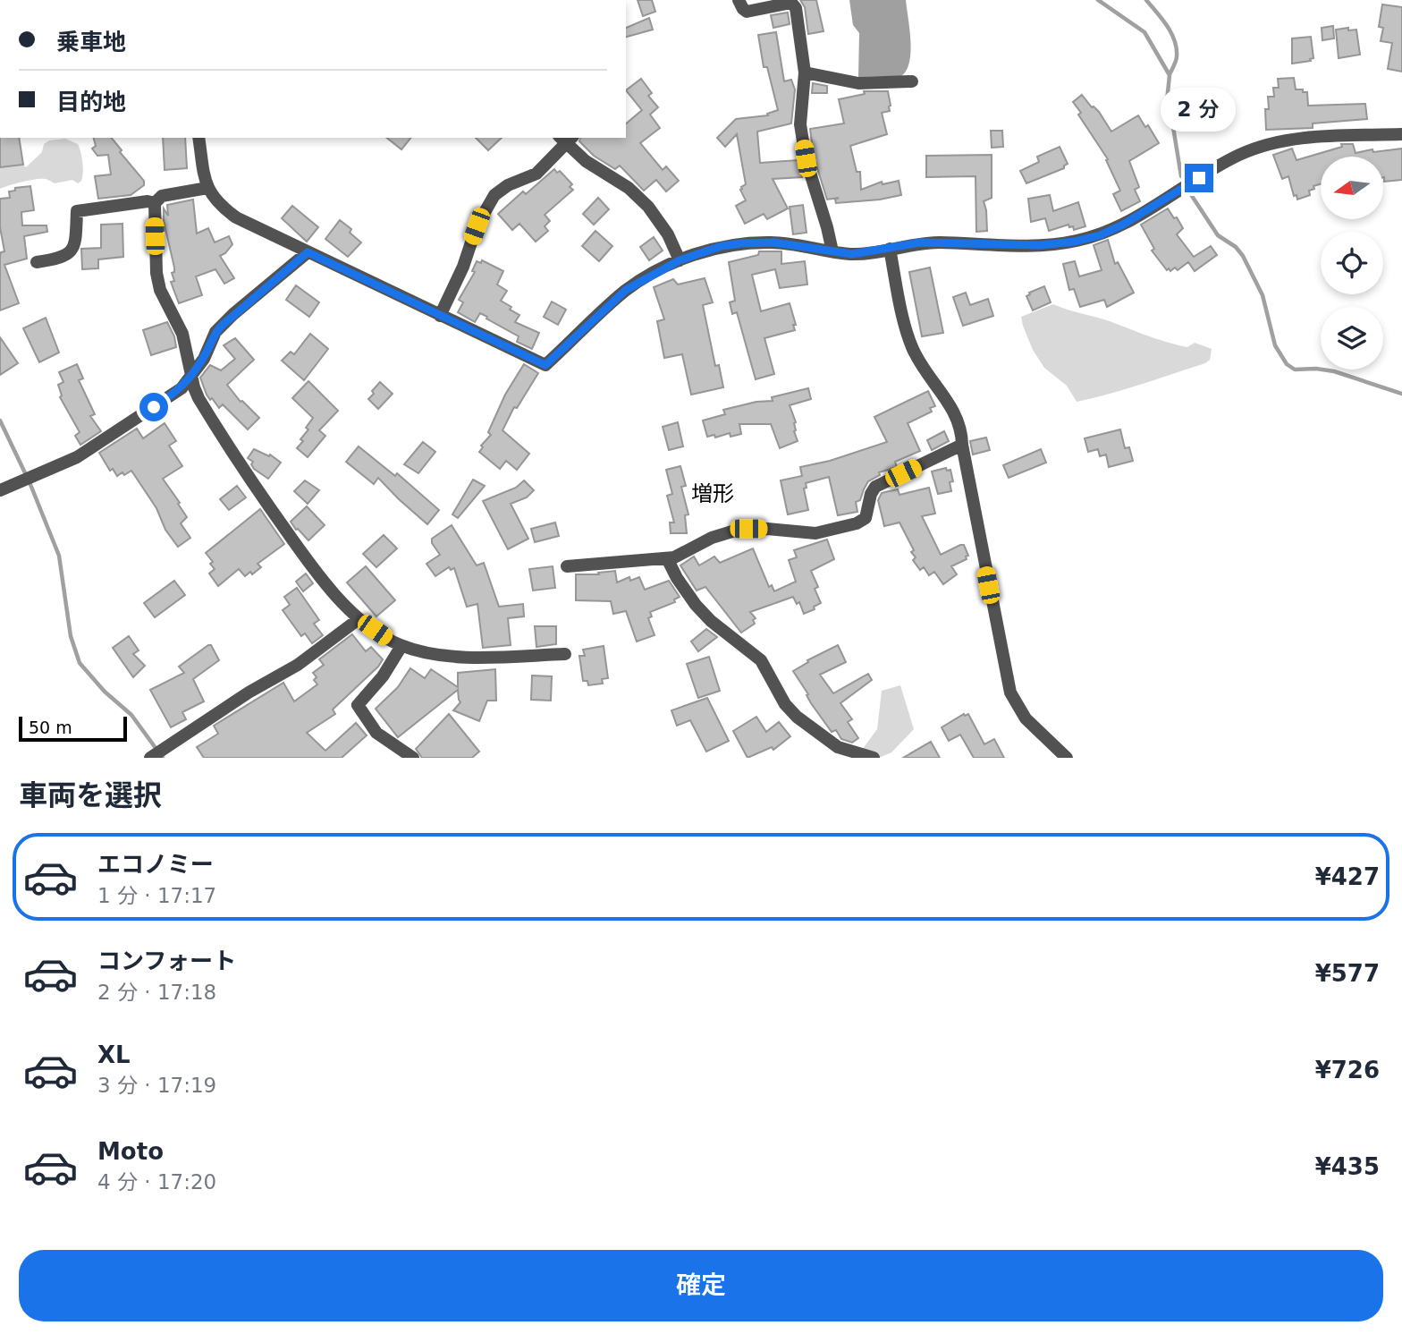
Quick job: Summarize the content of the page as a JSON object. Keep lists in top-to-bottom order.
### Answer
{
  "districts": ["増形"],
  "scale_bar": "50 m",
  "north": "left",
  "page": {
    "banner": ["乗車地", "目的地"],
    "bubble": "2 分",
    "scale": "50 m",
    "heading": "車両を選択",
    "list": [
      {
        "name": "エコノミー",
        "note": "1 分 · 17:17",
        "value": "¥427"
      },
      {
        "name": "コンフォート",
        "note": "2 分 · 17:18",
        "value": "¥577"
      },
      {
        "name": "XL",
        "note": "3 分 · 17:19",
        "value": "¥726"
      },
      {
        "name": "Moto",
        "note": "4 分 · 17:20",
        "value": "¥435"
      }
    ],
    "buttons": "確定"
  }
}
